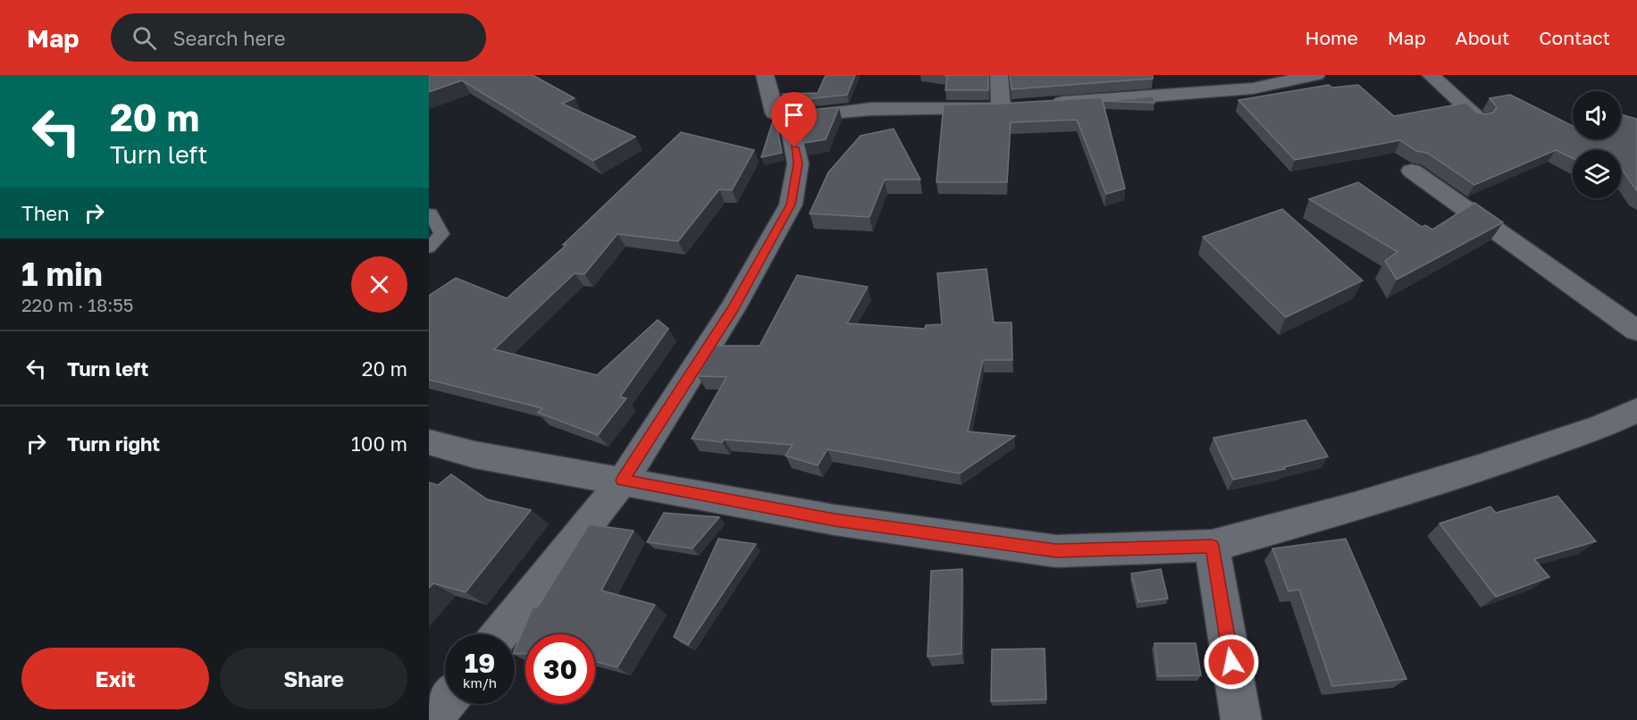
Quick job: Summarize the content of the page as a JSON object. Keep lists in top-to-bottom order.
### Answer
{
  "page": {
    "header": "Map",
    "search": "Search here",
    "nav": [
      "Home",
      "Map",
      "About",
      "Contact"
    ],
    "turn": ["20 m", "Turn left"],
    "then": "Then",
    "heading": ["1 min", "220 m · 18:55"],
    "list": [
      {
        "name": "Turn left",
        "value": "20 m"
      },
      {
        "name": "Turn right",
        "value": "100 m"
      }
    ],
    "speed": "19 km/h",
    "limit": "30",
    "buttons": ["Exit", "Share"]
  }
}
